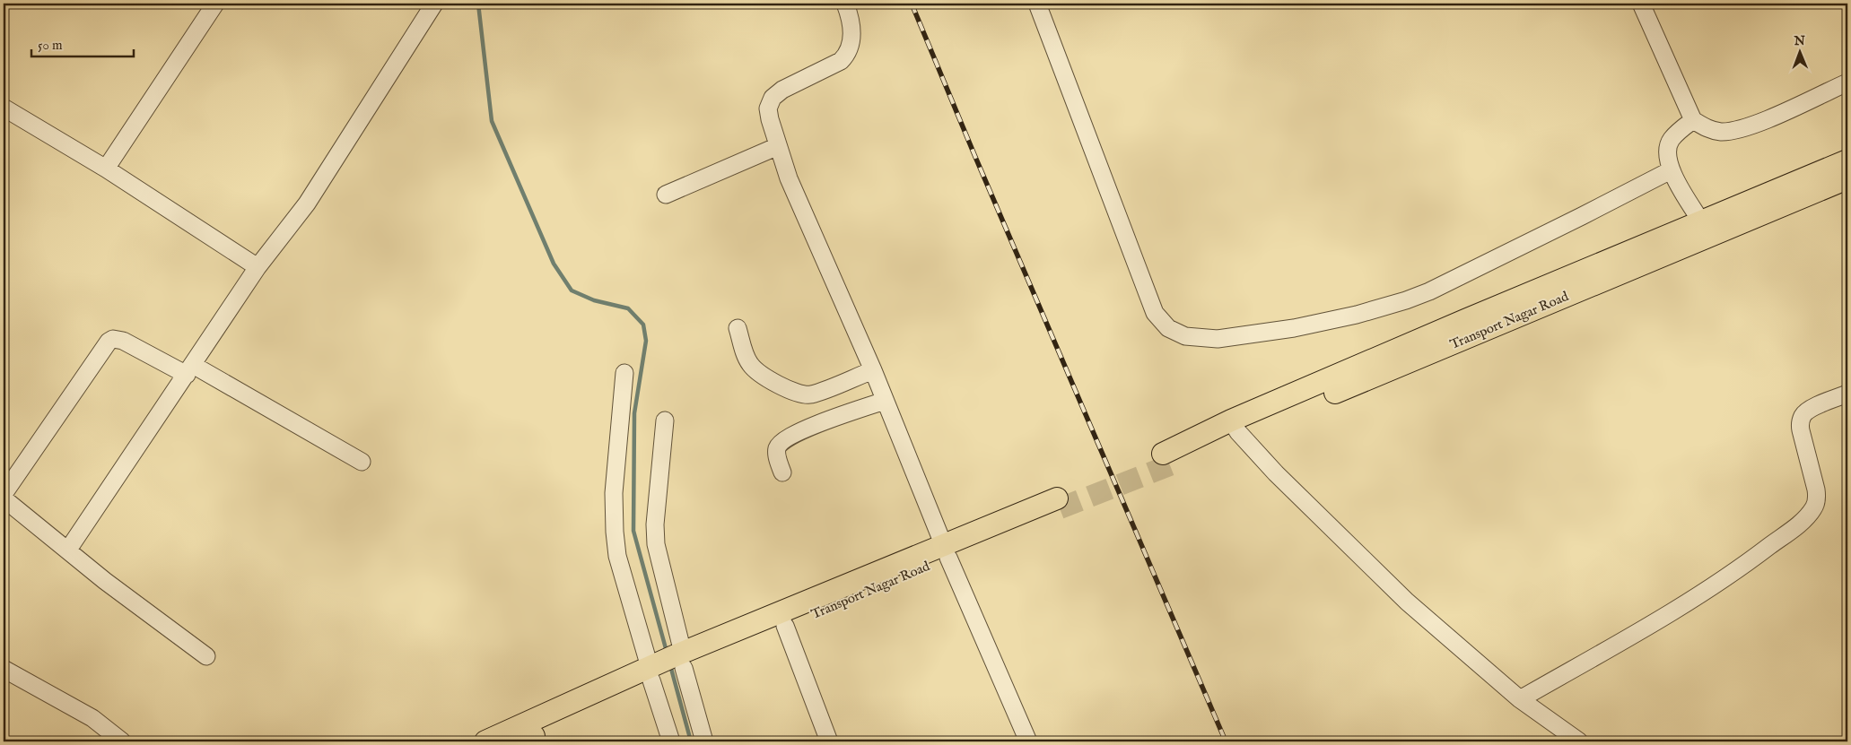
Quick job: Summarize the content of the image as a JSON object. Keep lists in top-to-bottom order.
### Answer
{
  "streets": {
    "main road": ["Transport Nagar Road"]
  },
  "scale_bar": "50 m",
  "north": "top"
}
